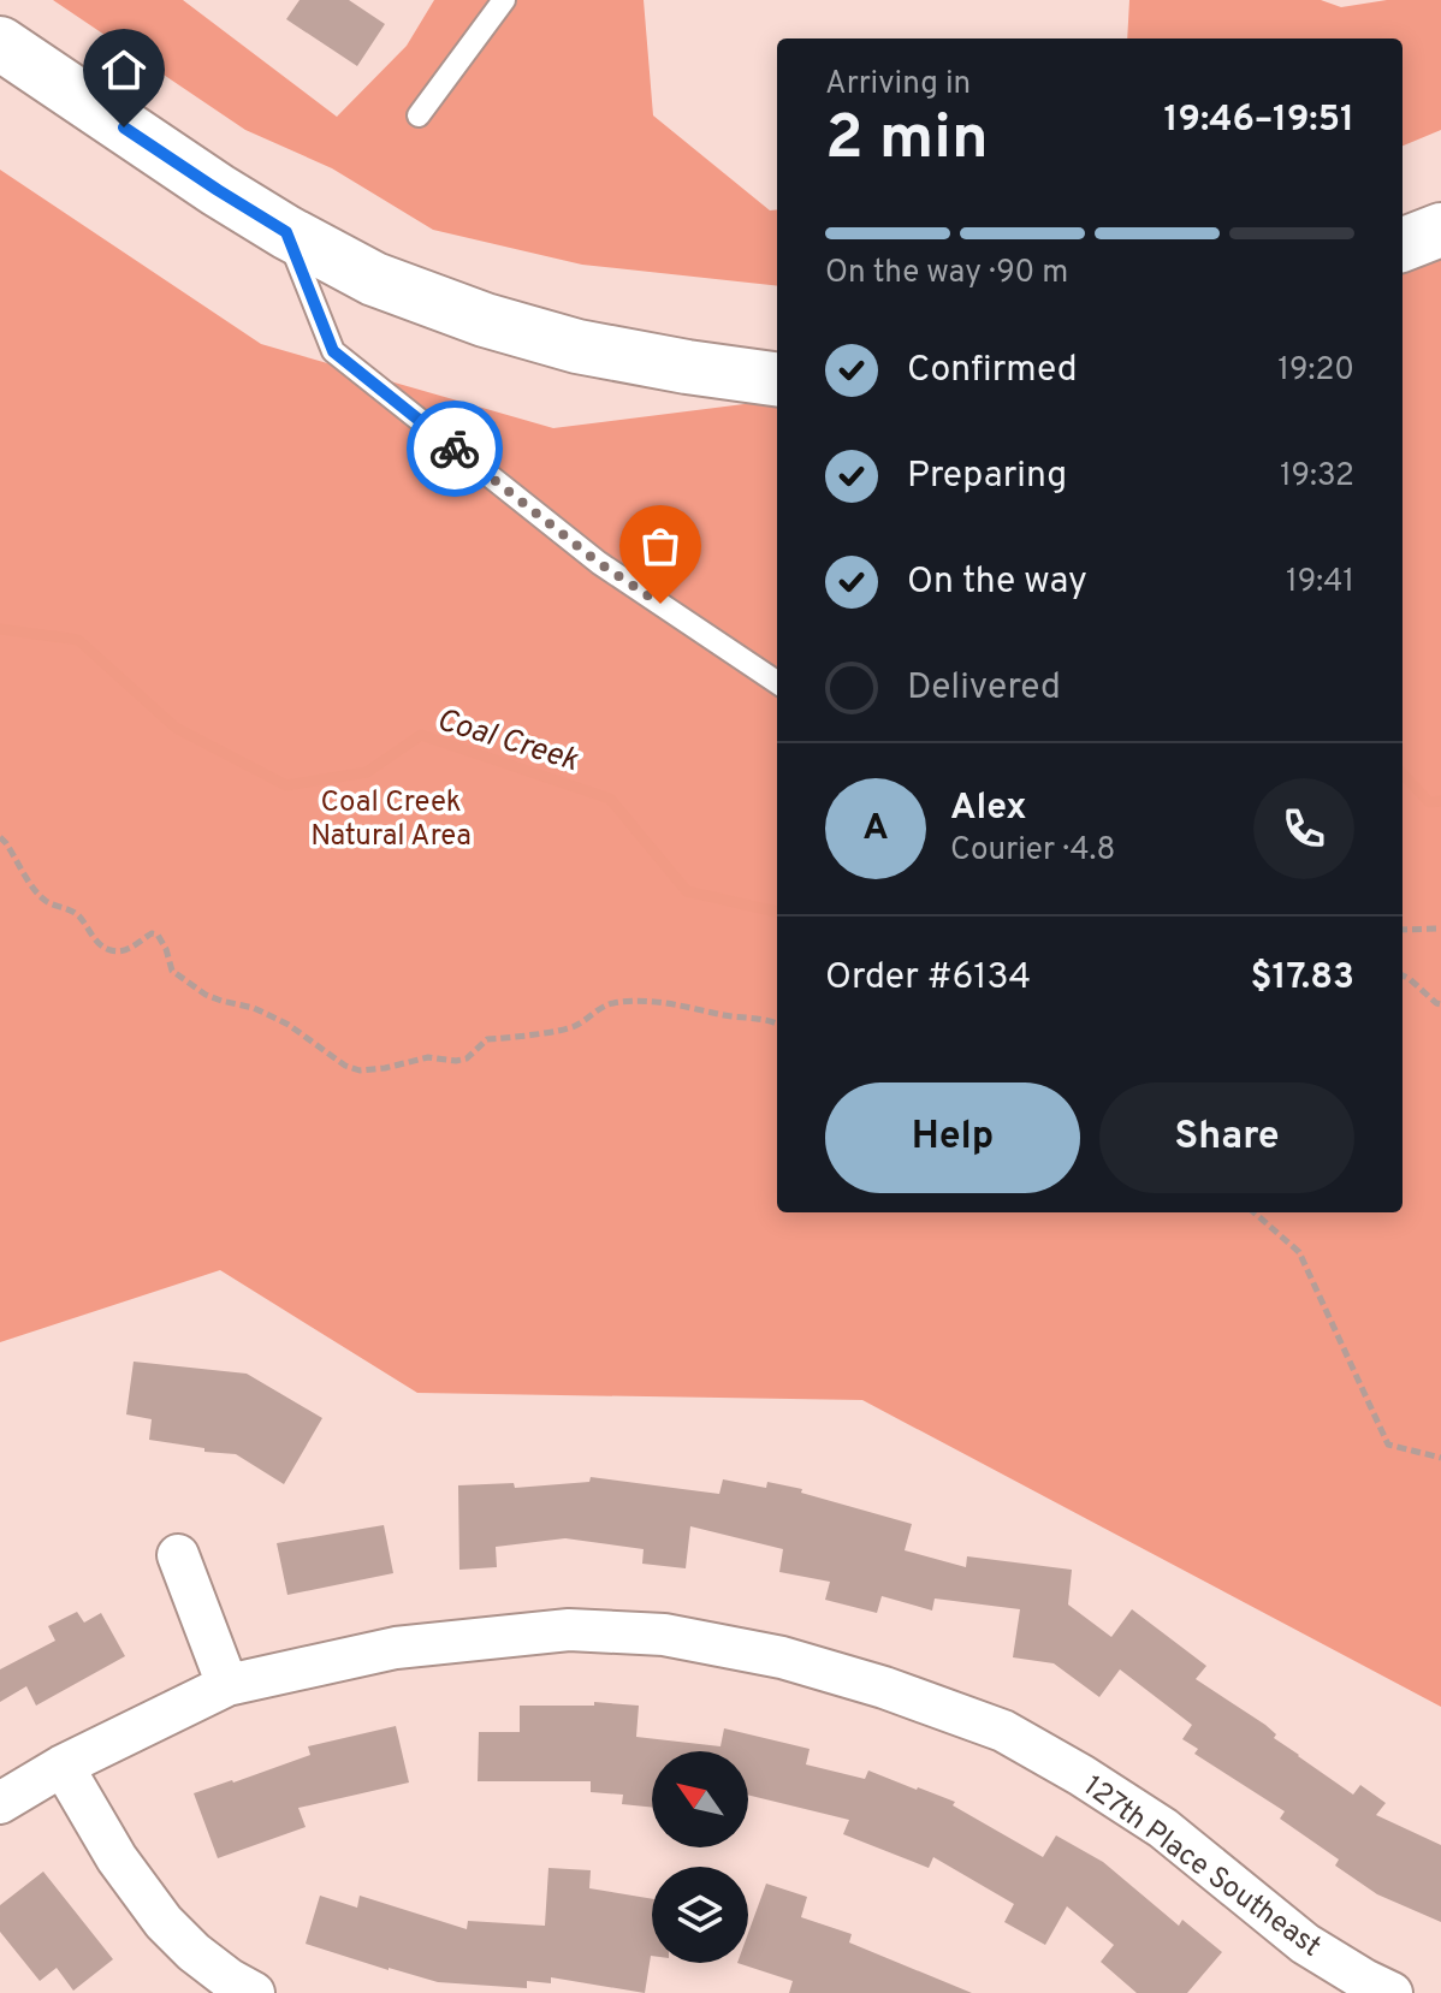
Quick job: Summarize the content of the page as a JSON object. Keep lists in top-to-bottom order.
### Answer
{
  "streets": {
    "street": ["127th Place Southeast"]
  },
  "water": ["Coal Creek"],
  "parks": ["Coal Creek Natural Area"],
  "north": "top left",
  "page": {
    "heading": ["2 min", "Arriving in", "19:46–19:51"],
    "panel": [
      "Alex",
      "Courier · 4.8",
      "Order #6134",
      "$17.83"
    ],
    "bar": "On the way · 90 m",
    "list": [
      ["Confirmed", "19:20"],
      ["Preparing", "19:32"],
      ["On the way", "19:41"],
      "Delivered"
    ],
    "round": "A",
    "buttons": ["Help", "Share"]
  }
}
